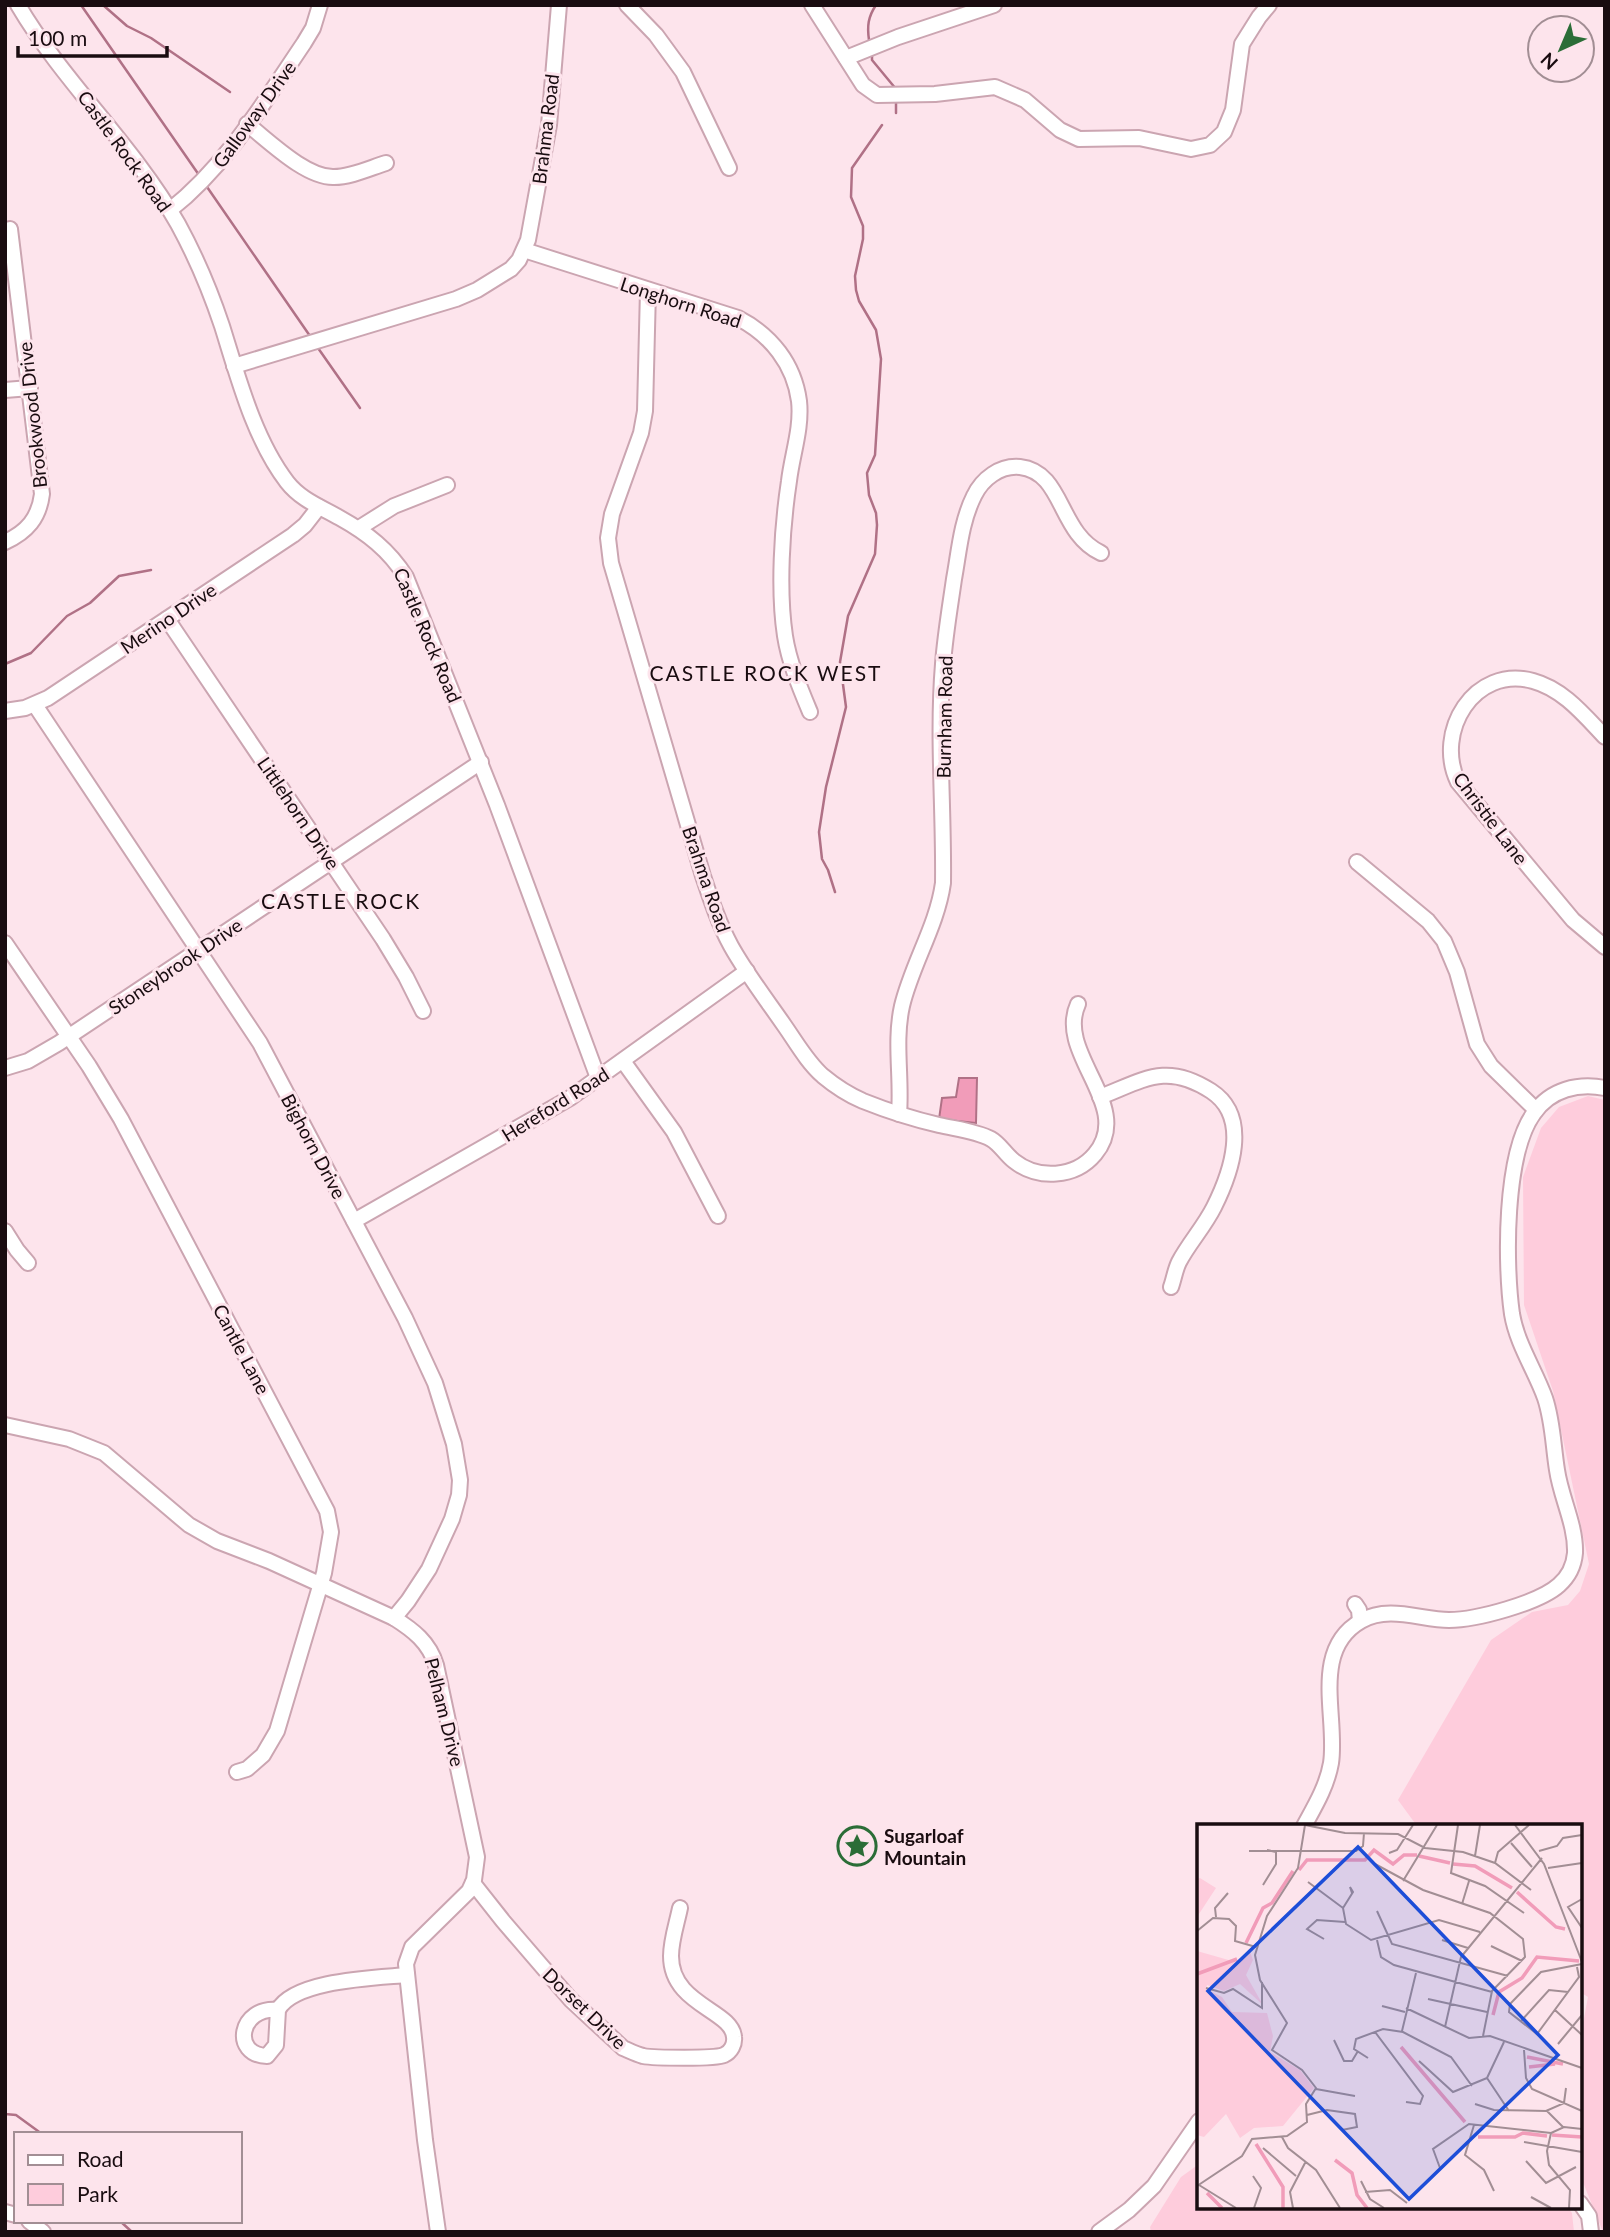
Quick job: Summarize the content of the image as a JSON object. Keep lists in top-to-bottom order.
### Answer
{
  "streets": {
    "street": [
      "Galloway Drive",
      "Brahma Road",
      "Castle Rock Road",
      "Longhorn Road",
      "Brookwood Drive",
      "Merino Drive",
      "Burnham Road",
      "Littlehorn Drive",
      "Christie Lane",
      "Stoneybrook Drive",
      "Hereford Road",
      "Bighorn Drive",
      "Cantle Lane",
      "Pelham Drive",
      "Dorset Drive"
    ]
  },
  "crossings": [
    ["Galloway Drive", "Castle Rock Road"],
    ["Brahma Road", "Longhorn Road"],
    ["Brahma Road", "Burnham Road"],
    ["Brahma Road", "Hereford Road"],
    ["Castle Rock Road", "Merino Drive"],
    ["Castle Rock Road", "Stoneybrook Drive"],
    ["Castle Rock Road", "Hereford Road"],
    ["Merino Drive", "Littlehorn Drive"],
    ["Merino Drive", "Bighorn Drive"],
    ["Littlehorn Drive", "Stoneybrook Drive"],
    ["Stoneybrook Drive", "Bighorn Drive"],
    ["Stoneybrook Drive", "Cantle Lane"],
    ["Hereford Road", "Bighorn Drive"],
    ["Bighorn Drive", "Pelham Drive"],
    ["Cantle Lane", "Pelham Drive"],
    ["Pelham Drive", "Dorset Drive"]
  ],
  "districts": ["CASTLE ROCK WEST", "CASTLE ROCK"],
  "places": {
    "place": ["Sugarloaf Mountain"]
  },
  "legend": ["Road", "Park"],
  "scale_bar": "100 m",
  "north": "bottom left"
}
